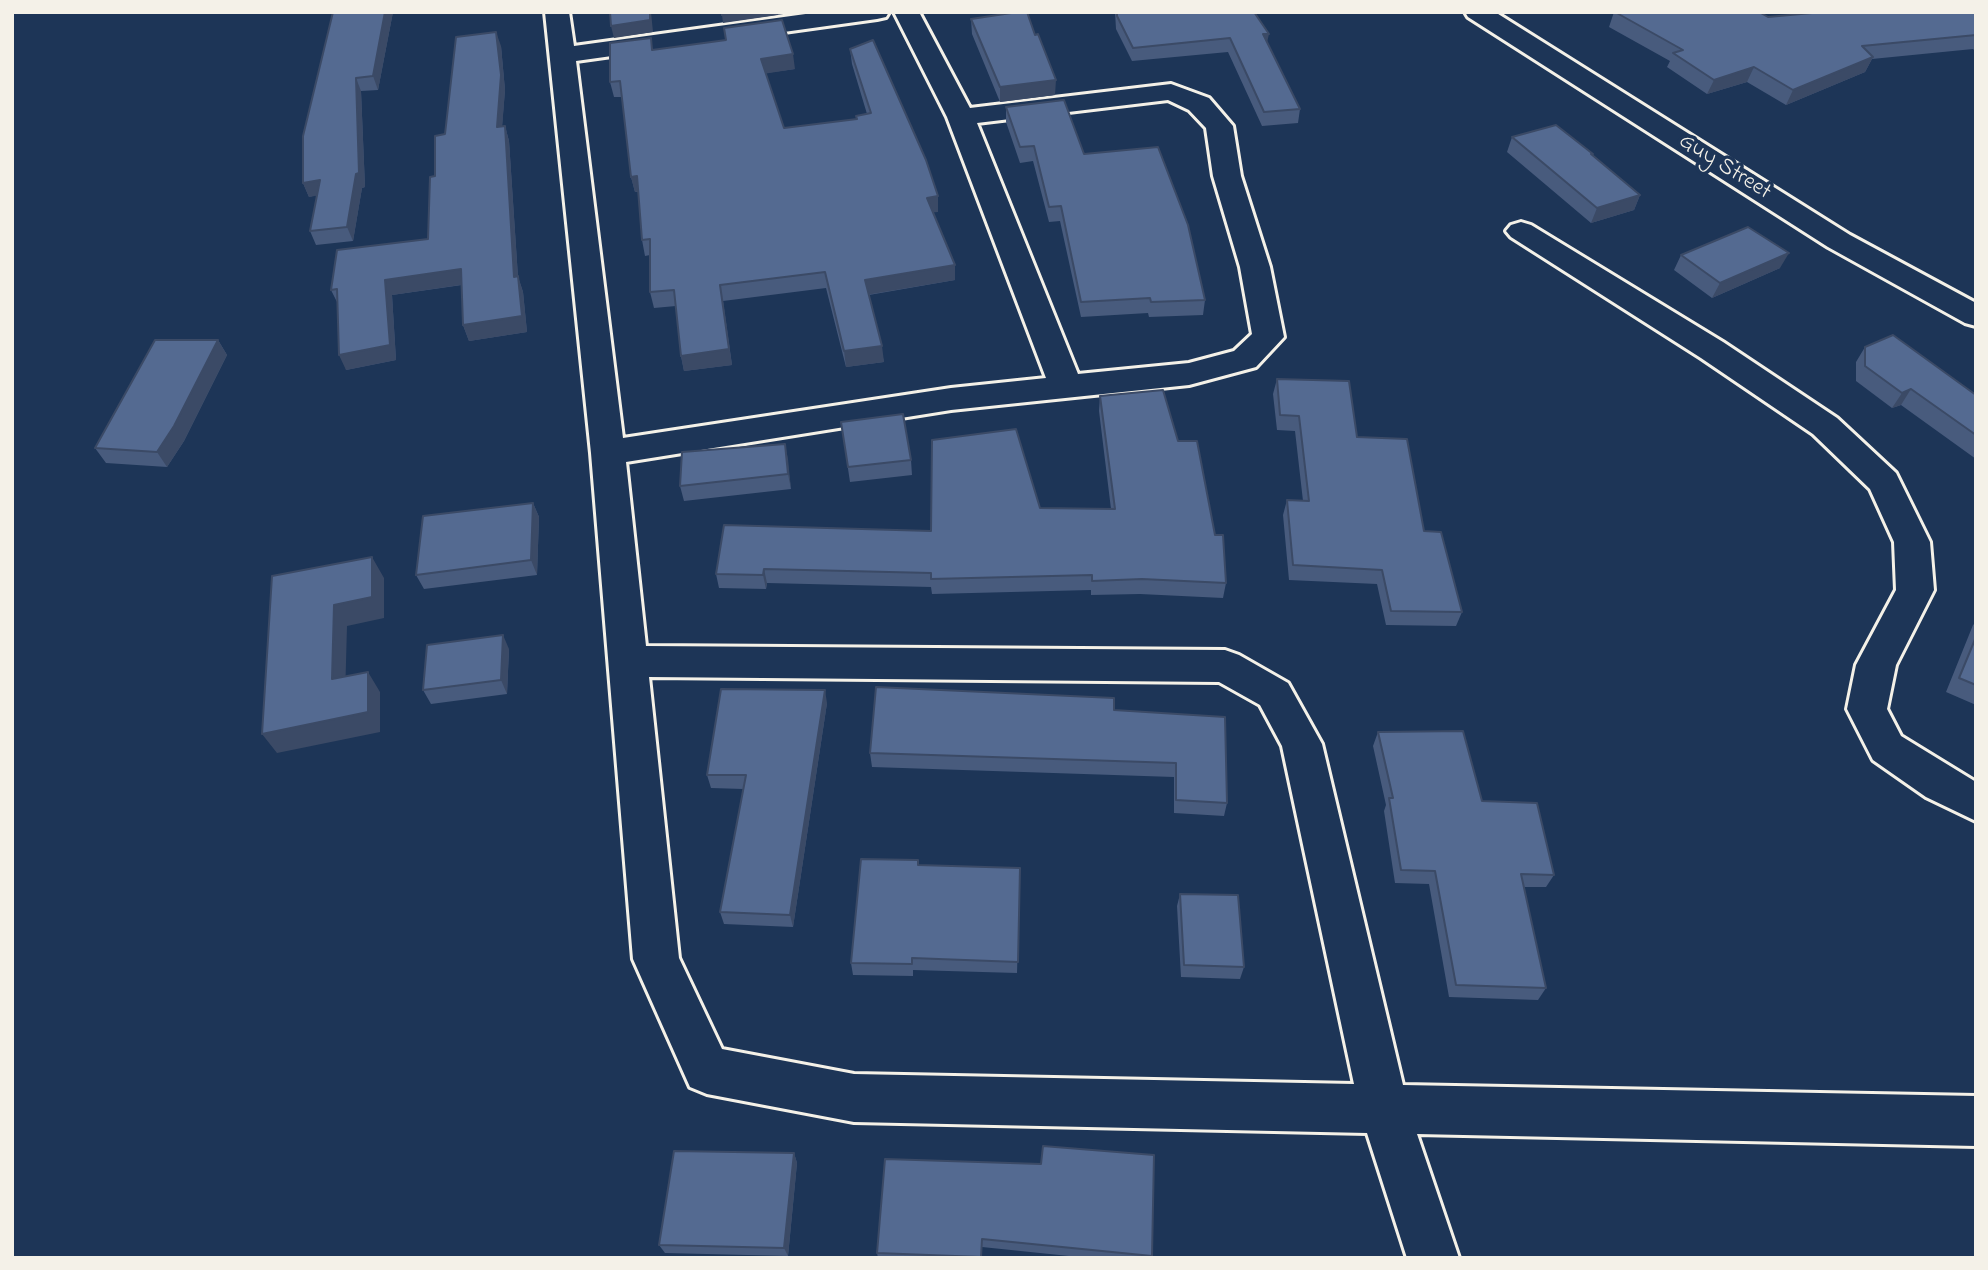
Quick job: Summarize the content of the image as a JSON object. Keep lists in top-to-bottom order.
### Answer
{
  "streets": {
    "street": ["Guy Street"]
  }
}
